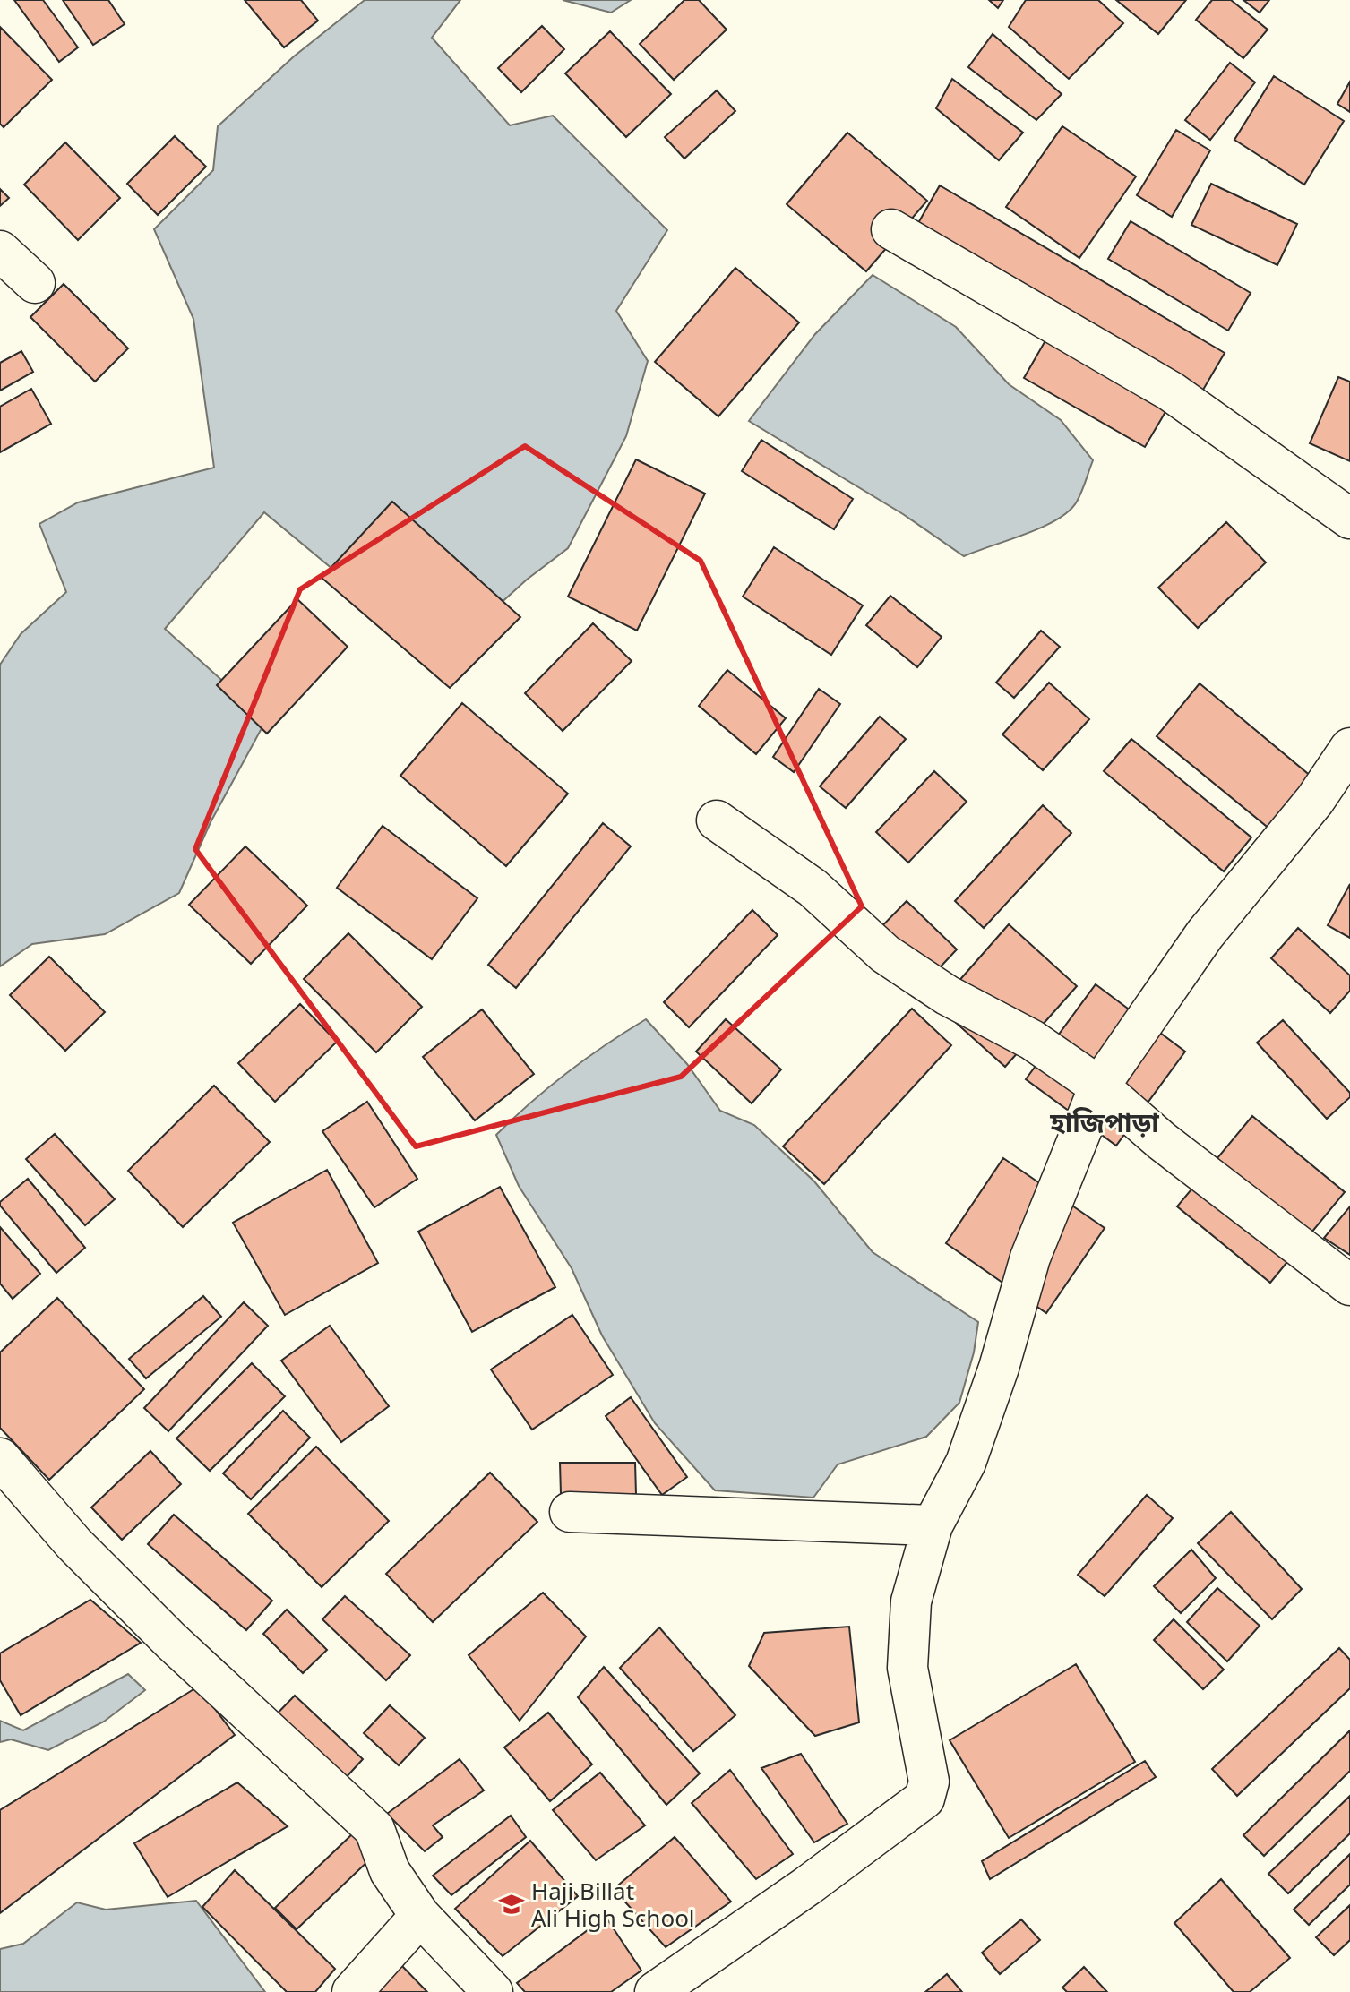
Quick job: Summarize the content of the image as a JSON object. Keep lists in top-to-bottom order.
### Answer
{
  "districts": ["হাজিপাড়া"],
  "places": {
    "school or university": ["Haji Billat Ali High School"]
  }
}
